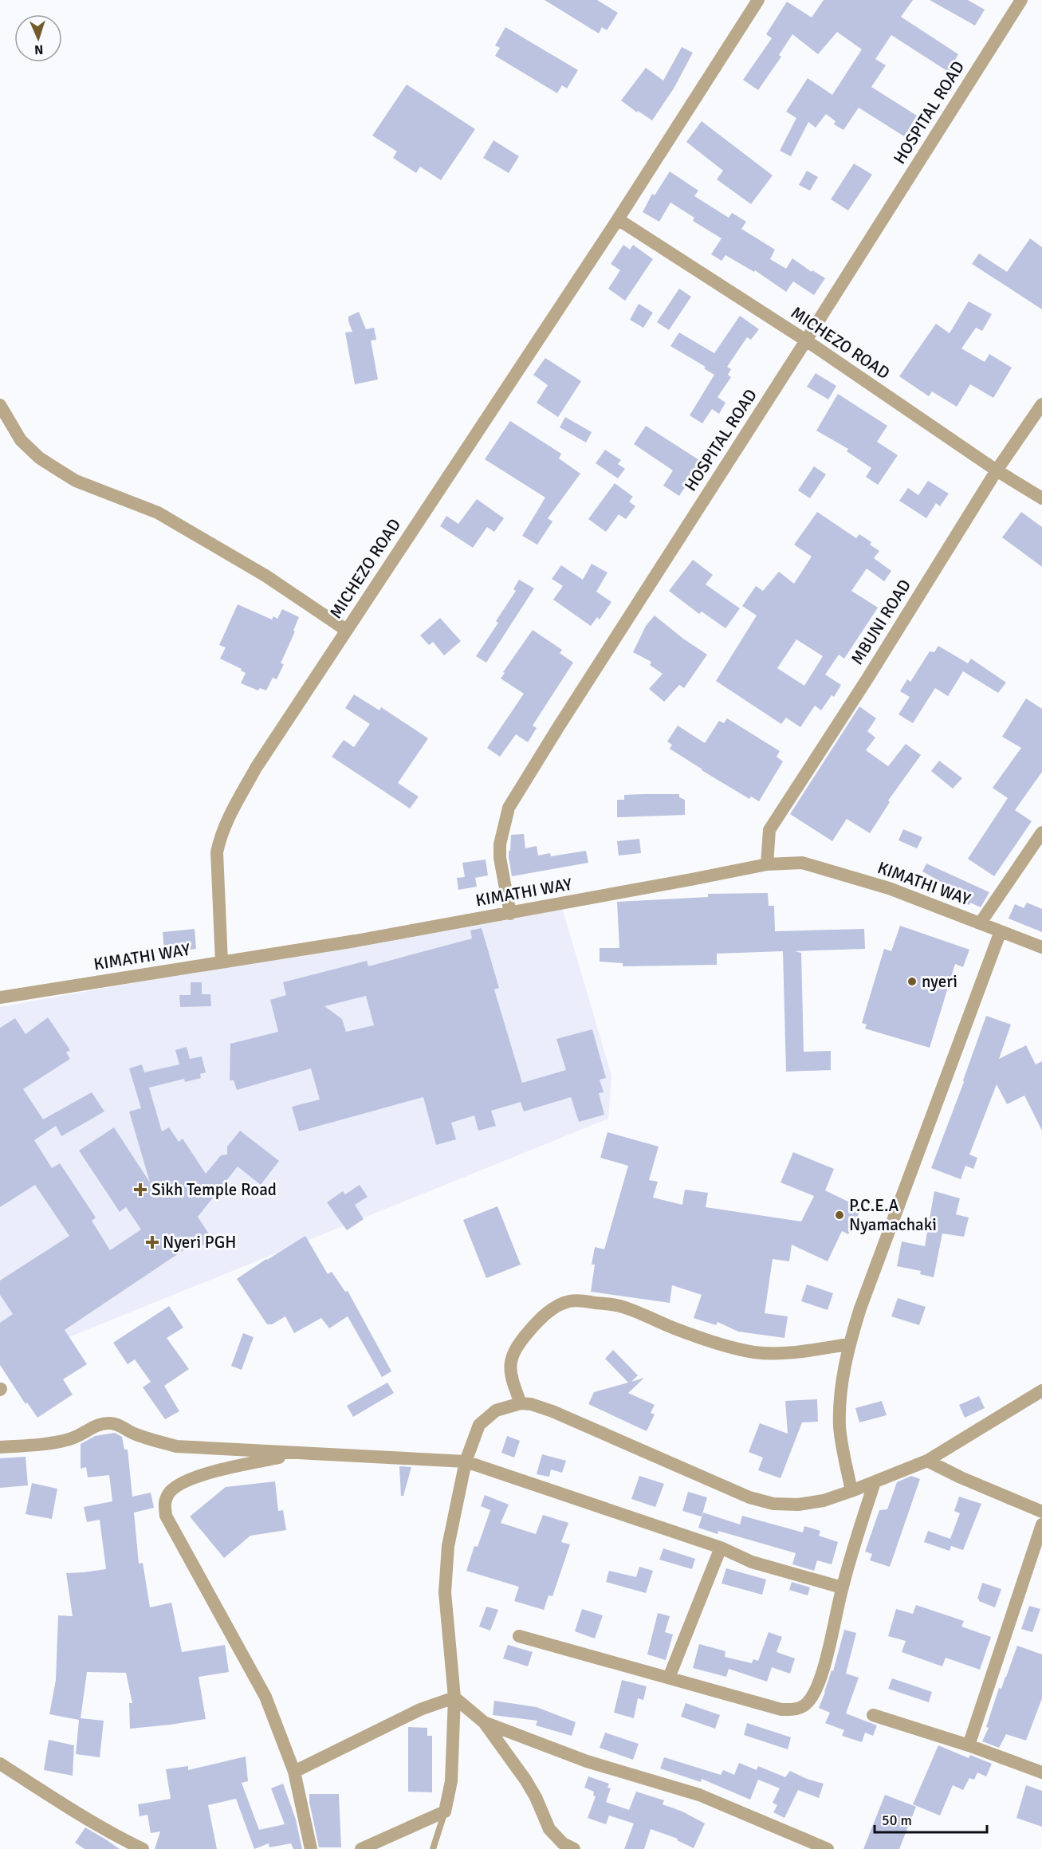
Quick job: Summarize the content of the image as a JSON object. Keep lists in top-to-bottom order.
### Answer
{
  "streets": {
    "street": [
      "HOSPITAL ROAD",
      "MICHEZO ROAD",
      "MBUNI ROAD",
      "KIMATHI WAY"
    ]
  },
  "crossings": [
    ["HOSPITAL ROAD", "MICHEZO ROAD"],
    ["HOSPITAL ROAD", "KIMATHI WAY"],
    ["MICHEZO ROAD", "MBUNI ROAD"],
    ["MICHEZO ROAD", "KIMATHI WAY"],
    ["MBUNI ROAD", "KIMATHI WAY"]
  ],
  "places": {
    "other": ["nyeri", "P.C.E.A Nyamachaki"],
    "health": ["Sikh Temple Road", "Nyeri PGH"]
  },
  "scale_bar": "50 m",
  "north": "bottom"
}
